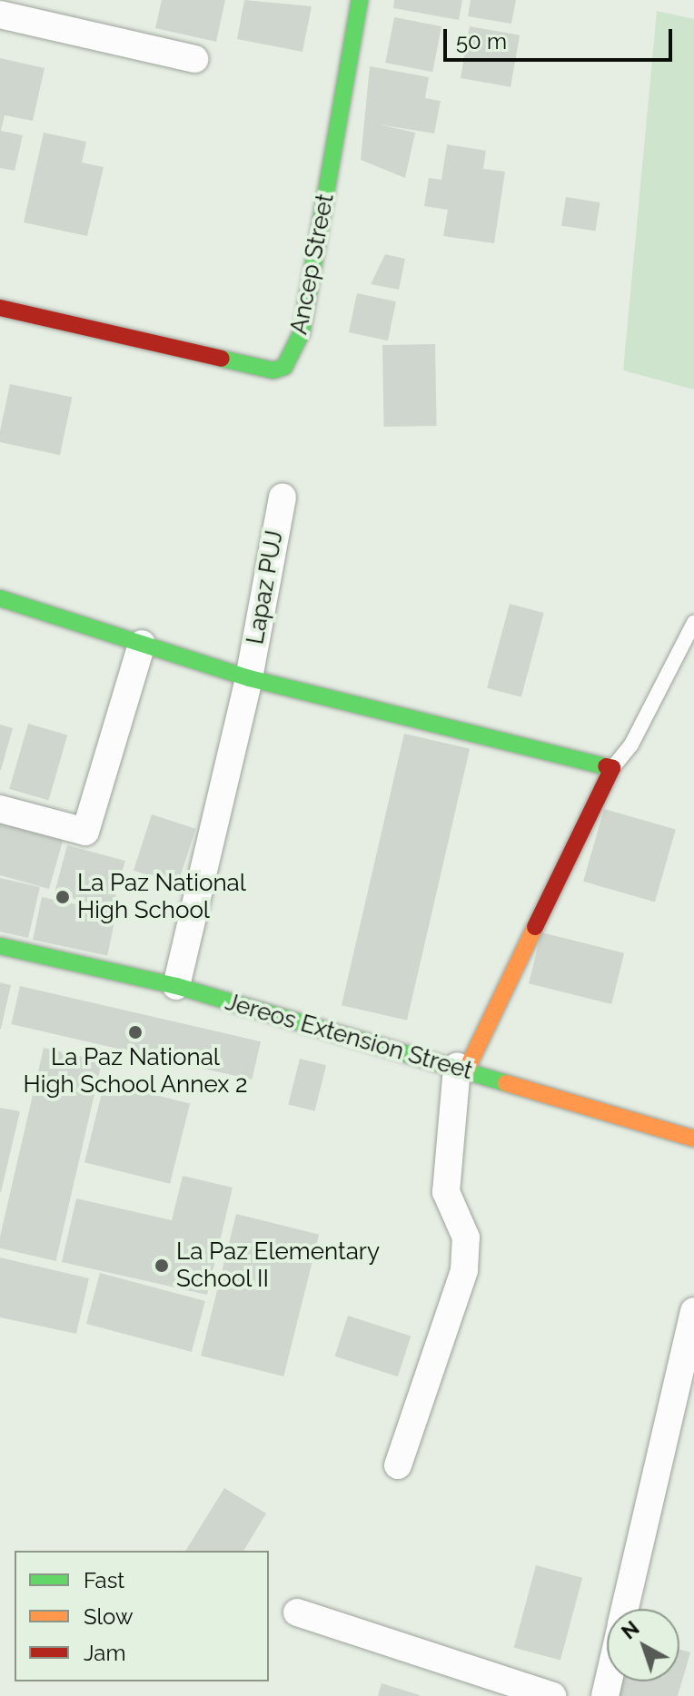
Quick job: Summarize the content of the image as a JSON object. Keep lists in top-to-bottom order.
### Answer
{
  "streets": {
    "street": ["Ancep Street", "Lapaz PUJ", "Jereos Extension Street"]
  },
  "crossings": [
    ["Lapaz PUJ", "Jereos Extension Street"]
  ],
  "places": ["La Paz National High School", "La Paz National High School Annex 2", "La Paz Elementary School II"],
  "legend": ["Fast", "Slow", "Jam"],
  "scale_bar": "50 m",
  "north": "top left"
}
